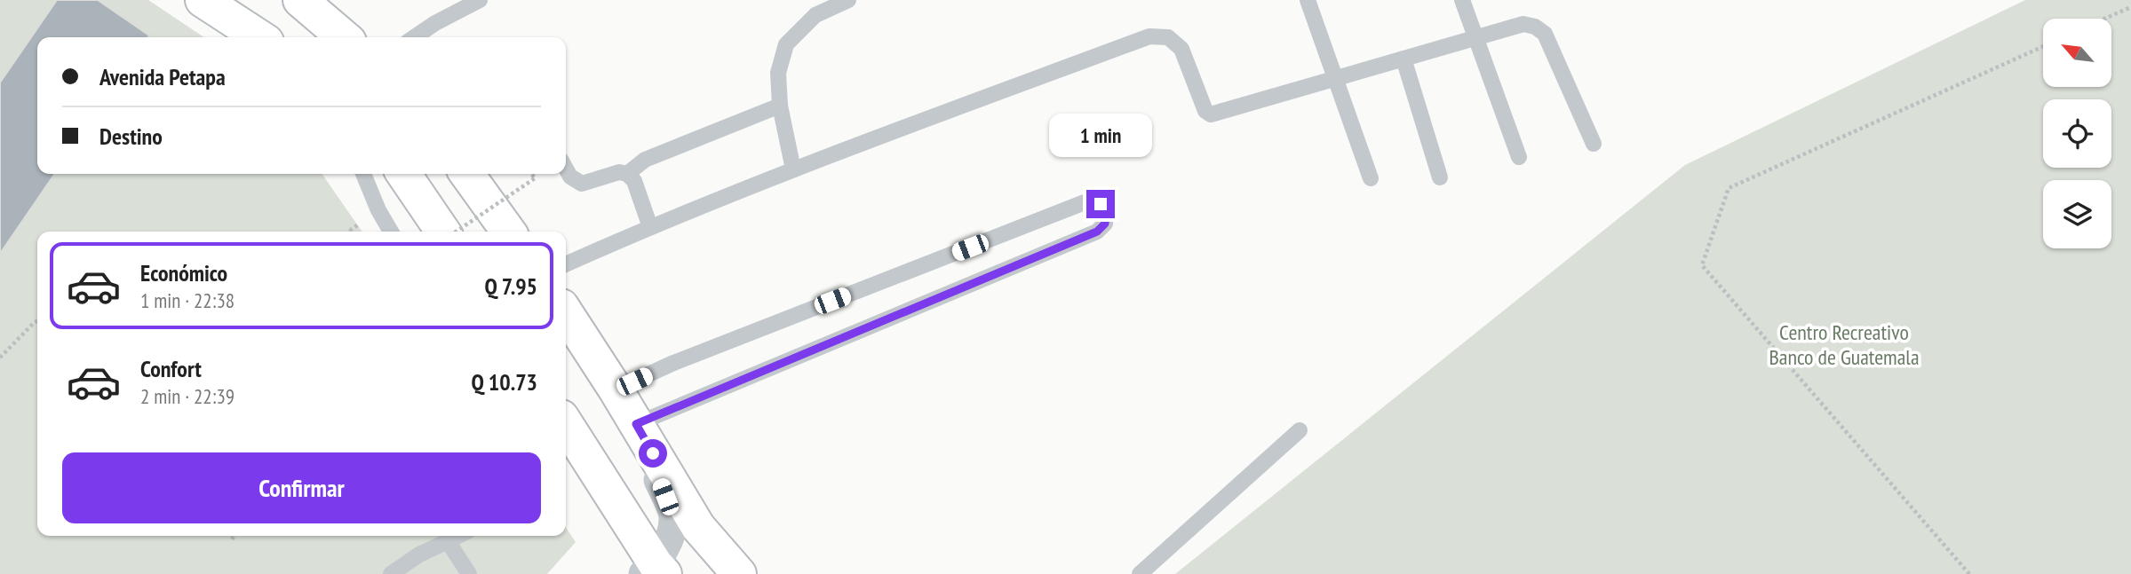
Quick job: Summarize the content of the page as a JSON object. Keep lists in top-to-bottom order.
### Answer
{
  "parks": ["Centro Recreativo Banco de Guatemala"],
  "north": "top left",
  "page": {
    "banner": ["Avenida Petapa", "Destino"],
    "bubble": "1 min",
    "list": [
      {
        "name": "Económico",
        "note": "1 min · 22:38",
        "value": "Q 7.95"
      },
      {
        "name": "Confort",
        "note": "2 min · 22:39",
        "value": "Q 10.73"
      }
    ],
    "buttons": "Confirmar"
  }
}
